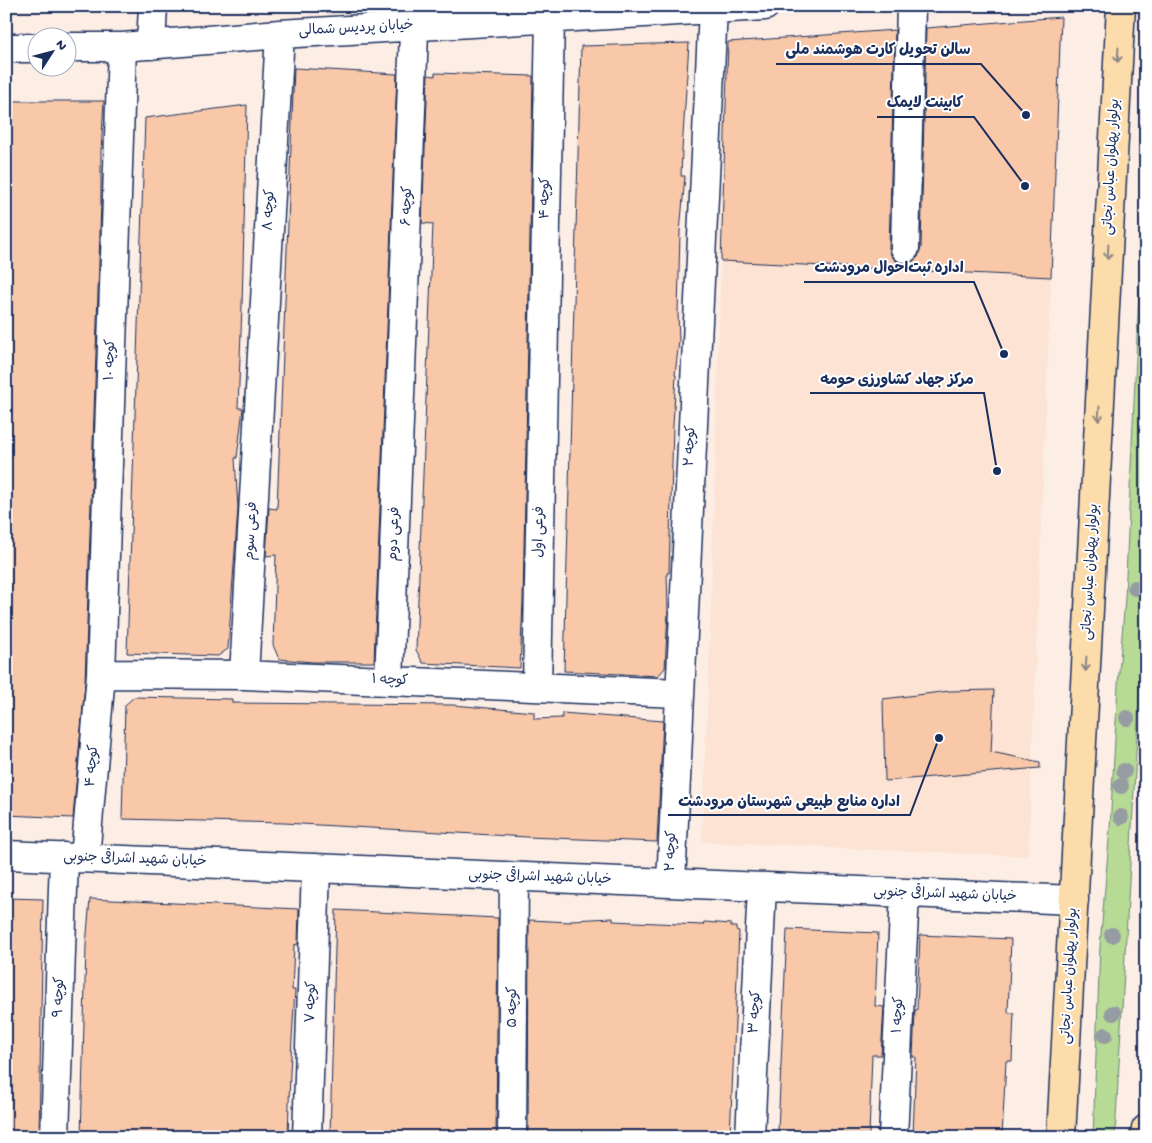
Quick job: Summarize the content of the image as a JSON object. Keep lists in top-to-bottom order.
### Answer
{
  "streets": {
    "main road": ["بولوار پهلوان عباس نجاتی"],
    "street": [
      "خیابان پردیس شمالی",
      "کوچه ۴",
      "کوچه ۶",
      "کوچه ۸",
      "کوچه ۱۰",
      "کوچه ۲",
      "فرعی سوم",
      "فرعی اول",
      "فرعی دوم",
      "کوچه ۱",
      "خیابان شهید اشراقی جنوبی",
      "کوچه ۹",
      "کوچه ۷",
      "کوچه ۵",
      "کوچه ۳"
    ]
  },
  "crossings": [
    ["خیابان پردیس شمالی", "کوچه ۴"],
    ["خیابان پردیس شمالی", "کوچه ۶"],
    ["خیابان پردیس شمالی", "کوچه ۸"],
    ["خیابان پردیس شمالی", "کوچه ۱۰"],
    ["خیابان پردیس شمالی", "کوچه ۲"],
    ["بولوار پهلوان عباس نجاتی", "خیابان شهید اشراقی جنوبی"],
    ["کوچه ۴", "کوچه ۱۰"],
    ["کوچه ۴", "فرعی اول"],
    ["کوچه ۴", "کوچه ۱"],
    ["کوچه ۴", "خیابان شهید اشراقی جنوبی"],
    ["کوچه ۴", "کوچه ۹"],
    ["کوچه ۶", "فرعی دوم"],
    ["کوچه ۸", "فرعی سوم"],
    ["کوچه ۱۰", "کوچه ۱"],
    ["کوچه ۲", "کوچه ۱"],
    ["کوچه ۲", "خیابان شهید اشراقی جنوبی"],
    ["فرعی سوم", "کوچه ۱"],
    ["فرعی اول", "کوچه ۱"],
    ["فرعی دوم", "کوچه ۱"],
    ["کوچه ۱", "خیابان شهید اشراقی جنوبی"],
    ["خیابان شهید اشراقی جنوبی", "کوچه ۹"],
    ["خیابان شهید اشراقی جنوبی", "کوچه ۷"],
    ["خیابان شهید اشراقی جنوبی", "کوچه ۵"],
    ["خیابان شهید اشراقی جنوبی", "کوچه ۳"]
  ],
  "one_way": ["بولوار پهلوان عباس نجاتی"],
  "places": [
    "سالن تحویل کارت هوشمند ملی",
    "کابینت لایمک",
    "اداره ثبت‌احوال مرودشت",
    "مرکز جهاد کشاورزی حومه",
    "اداره منابع طبیعی شهرستان مرودشت"
  ],
  "north": "top right"
}
